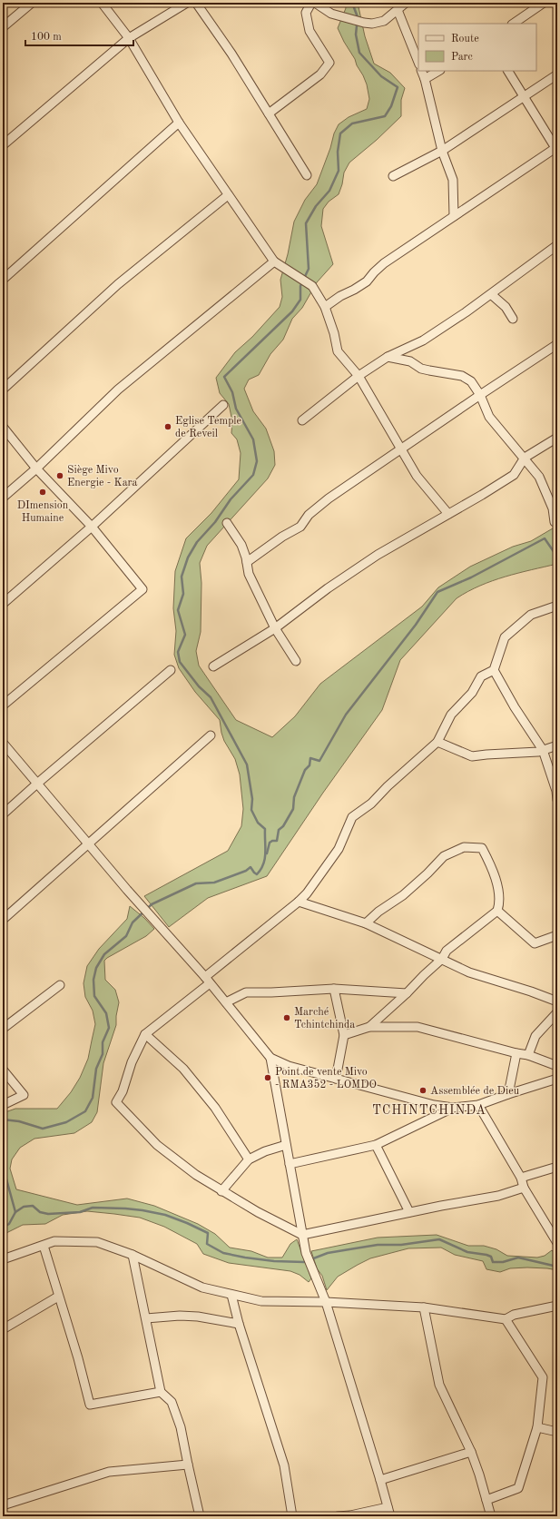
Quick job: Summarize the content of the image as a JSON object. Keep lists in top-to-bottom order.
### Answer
{
  "districts": ["TCHINTCHINDA"],
  "places": [
    "Eglise Temple de Reveil",
    "Siège Mivo Energie - Kara",
    "DImension Humaine",
    "Marché Tchintchinda",
    "Point de vente Mivo - RMA352 - LOMDO",
    "Assemblée de Dieu"
  ],
  "legend": ["Route", "Parc"],
  "scale_bar": "100 m"
}
